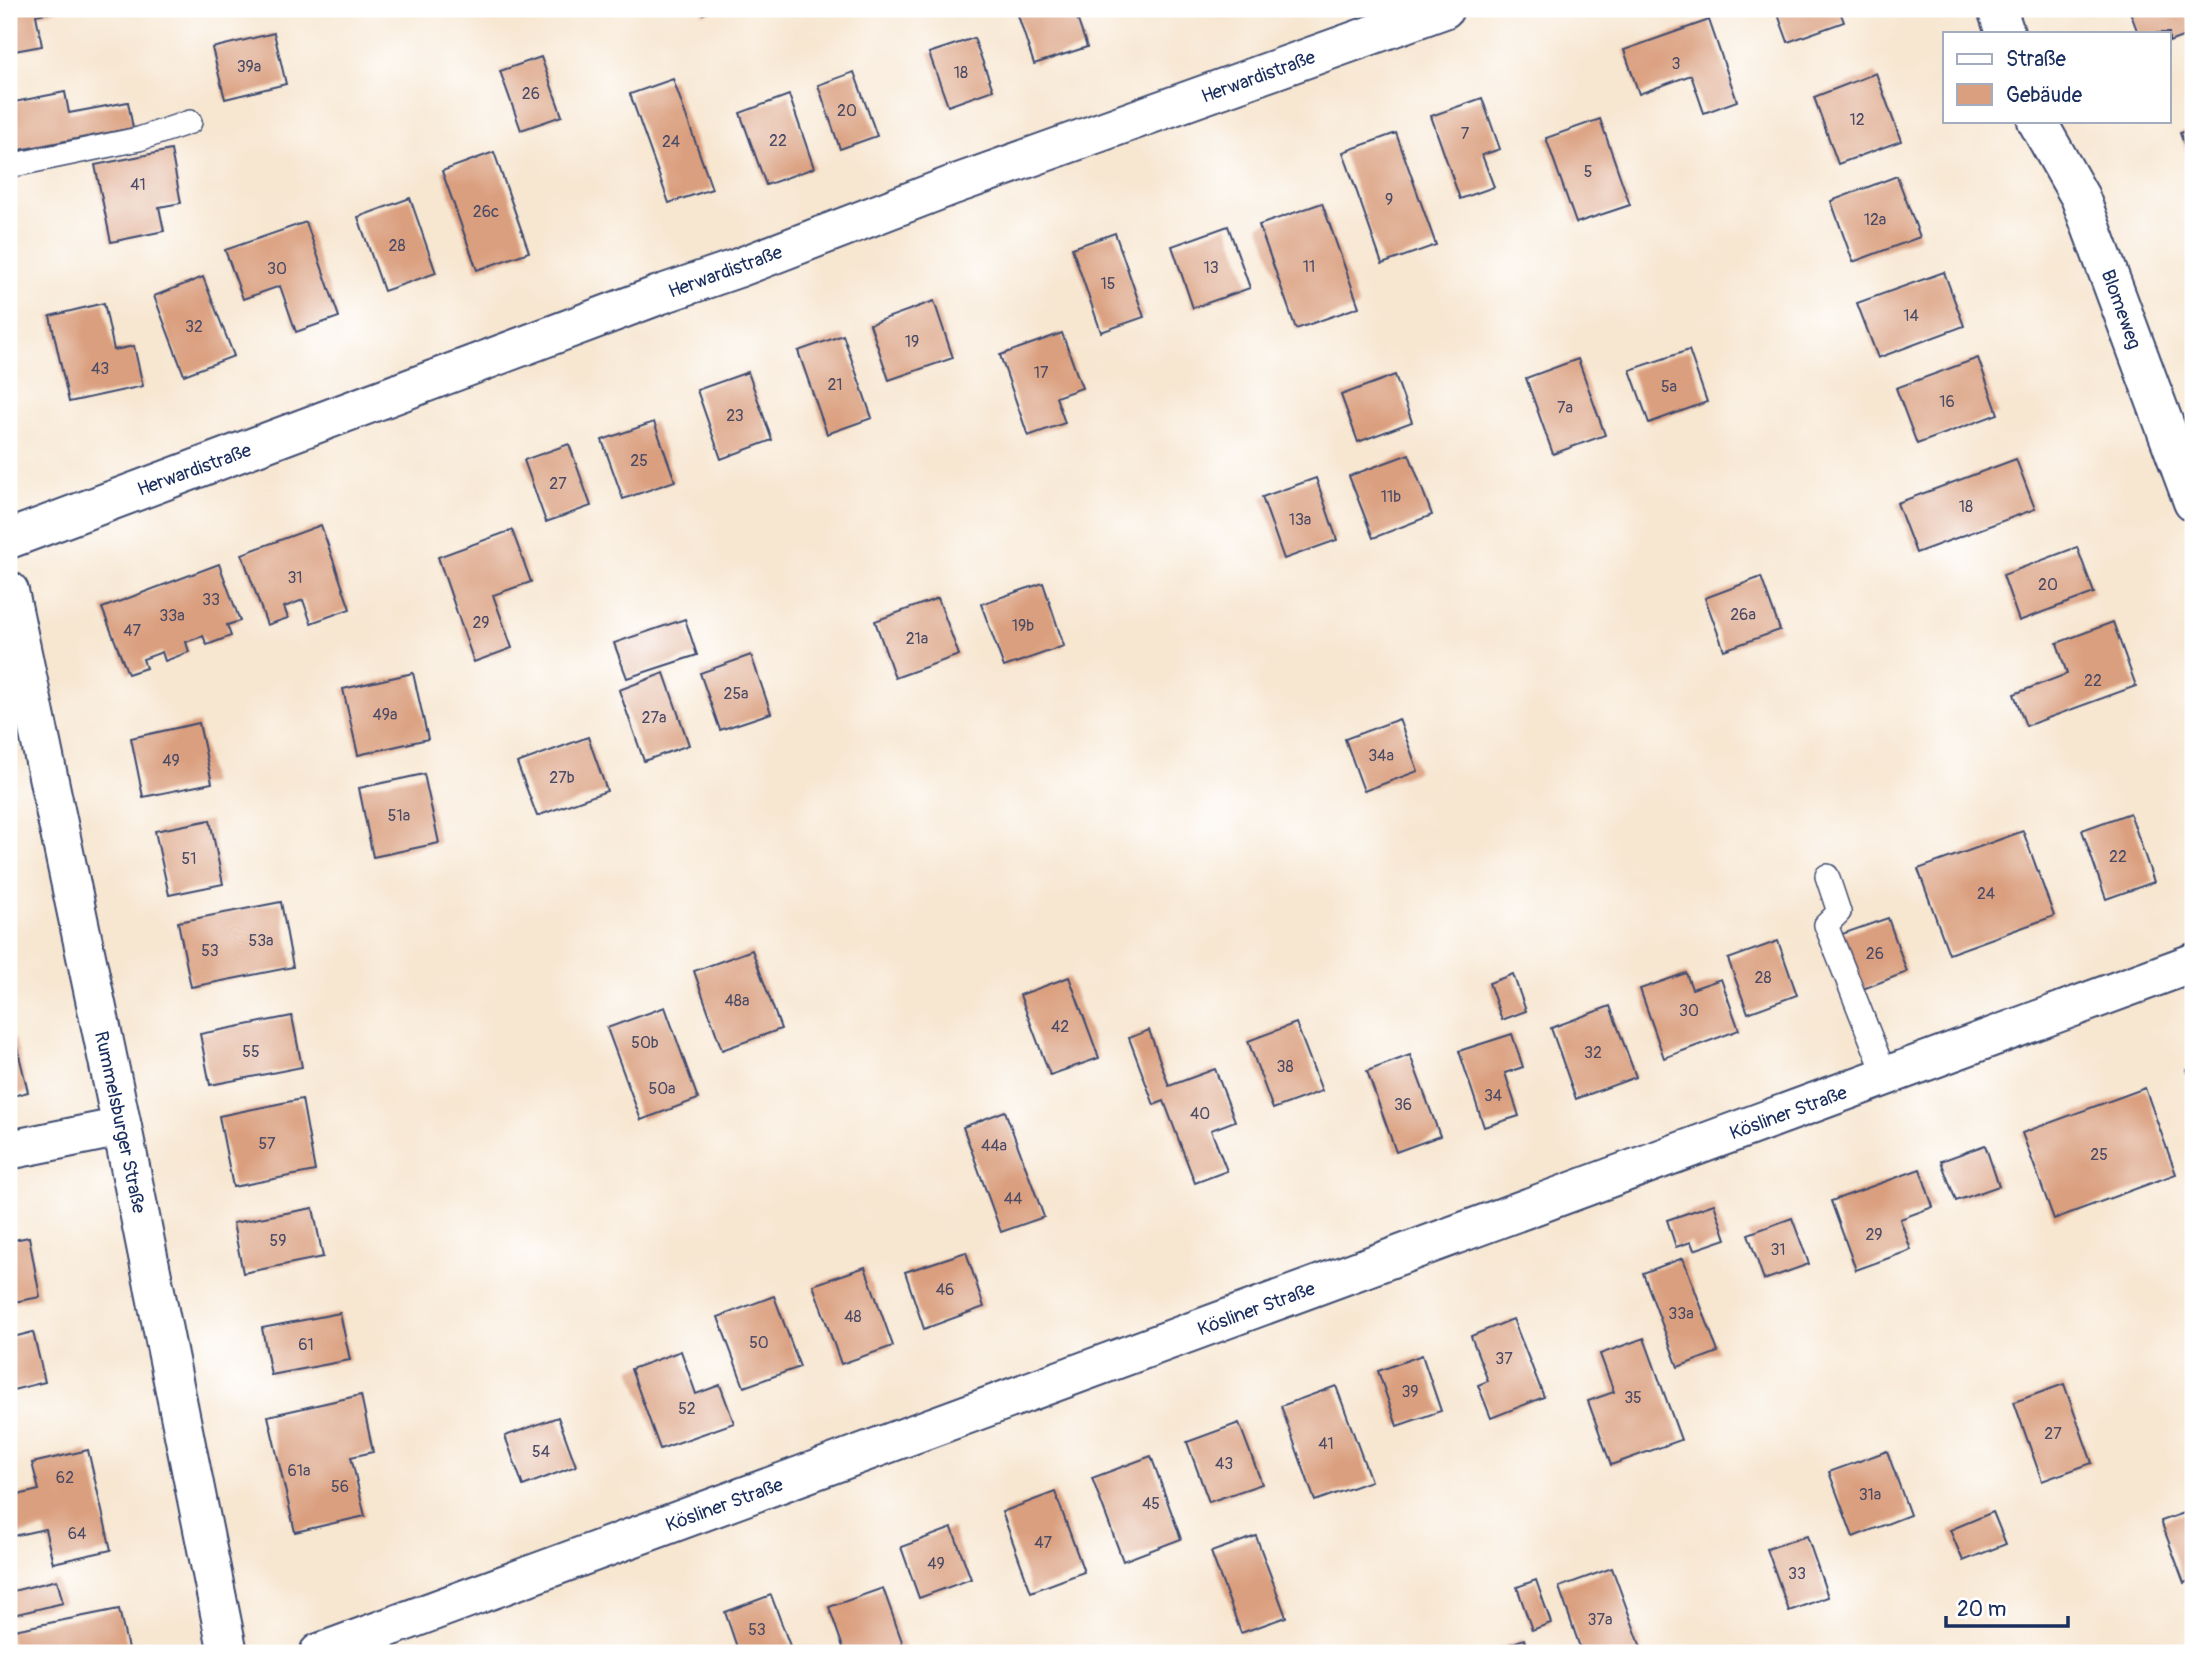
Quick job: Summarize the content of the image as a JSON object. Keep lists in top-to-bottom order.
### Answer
{
  "streets": {
    "street": [
      "Herwardistraße",
      "Blomeweg",
      "Kösliner Straße",
      "Rummelsburger Straße"
    ]
  },
  "house_numbers": [
    "3",
    "39a",
    "18",
    "26",
    "20",
    "12",
    "7",
    "22",
    "24",
    "5",
    "41",
    "9",
    "26c",
    "12a",
    "28",
    "11",
    "13",
    "30",
    "15",
    "14",
    "32",
    "19",
    "43",
    "17",
    "21",
    "5a",
    "16",
    "7a",
    "23",
    "25",
    "27",
    "11b",
    "18",
    "13a",
    "31",
    "20",
    "33",
    "26a",
    "33a",
    "29",
    "19b",
    "47",
    "21a",
    "22",
    "25a",
    "49a",
    "27a",
    "34a",
    "49",
    "27b",
    "51a",
    "22",
    "51",
    "24",
    "53a",
    "53",
    "26",
    "28",
    "48a",
    "30",
    "42",
    "50b",
    "55",
    "32",
    "38",
    "50a",
    "34",
    "36",
    "40",
    "57",
    "44a",
    "25",
    "44",
    "29",
    "59",
    "31",
    "46",
    "33a",
    "48",
    "50",
    "61",
    "37",
    "39",
    "35",
    "52",
    "27",
    "41",
    "54",
    "43",
    "61a",
    "62",
    "56",
    "31a",
    "45",
    "64",
    "47",
    "49",
    "33",
    "37a",
    "53"
  ],
  "legend": ["Straße", "Gebäude"],
  "scale_bar": "20 m"
}
